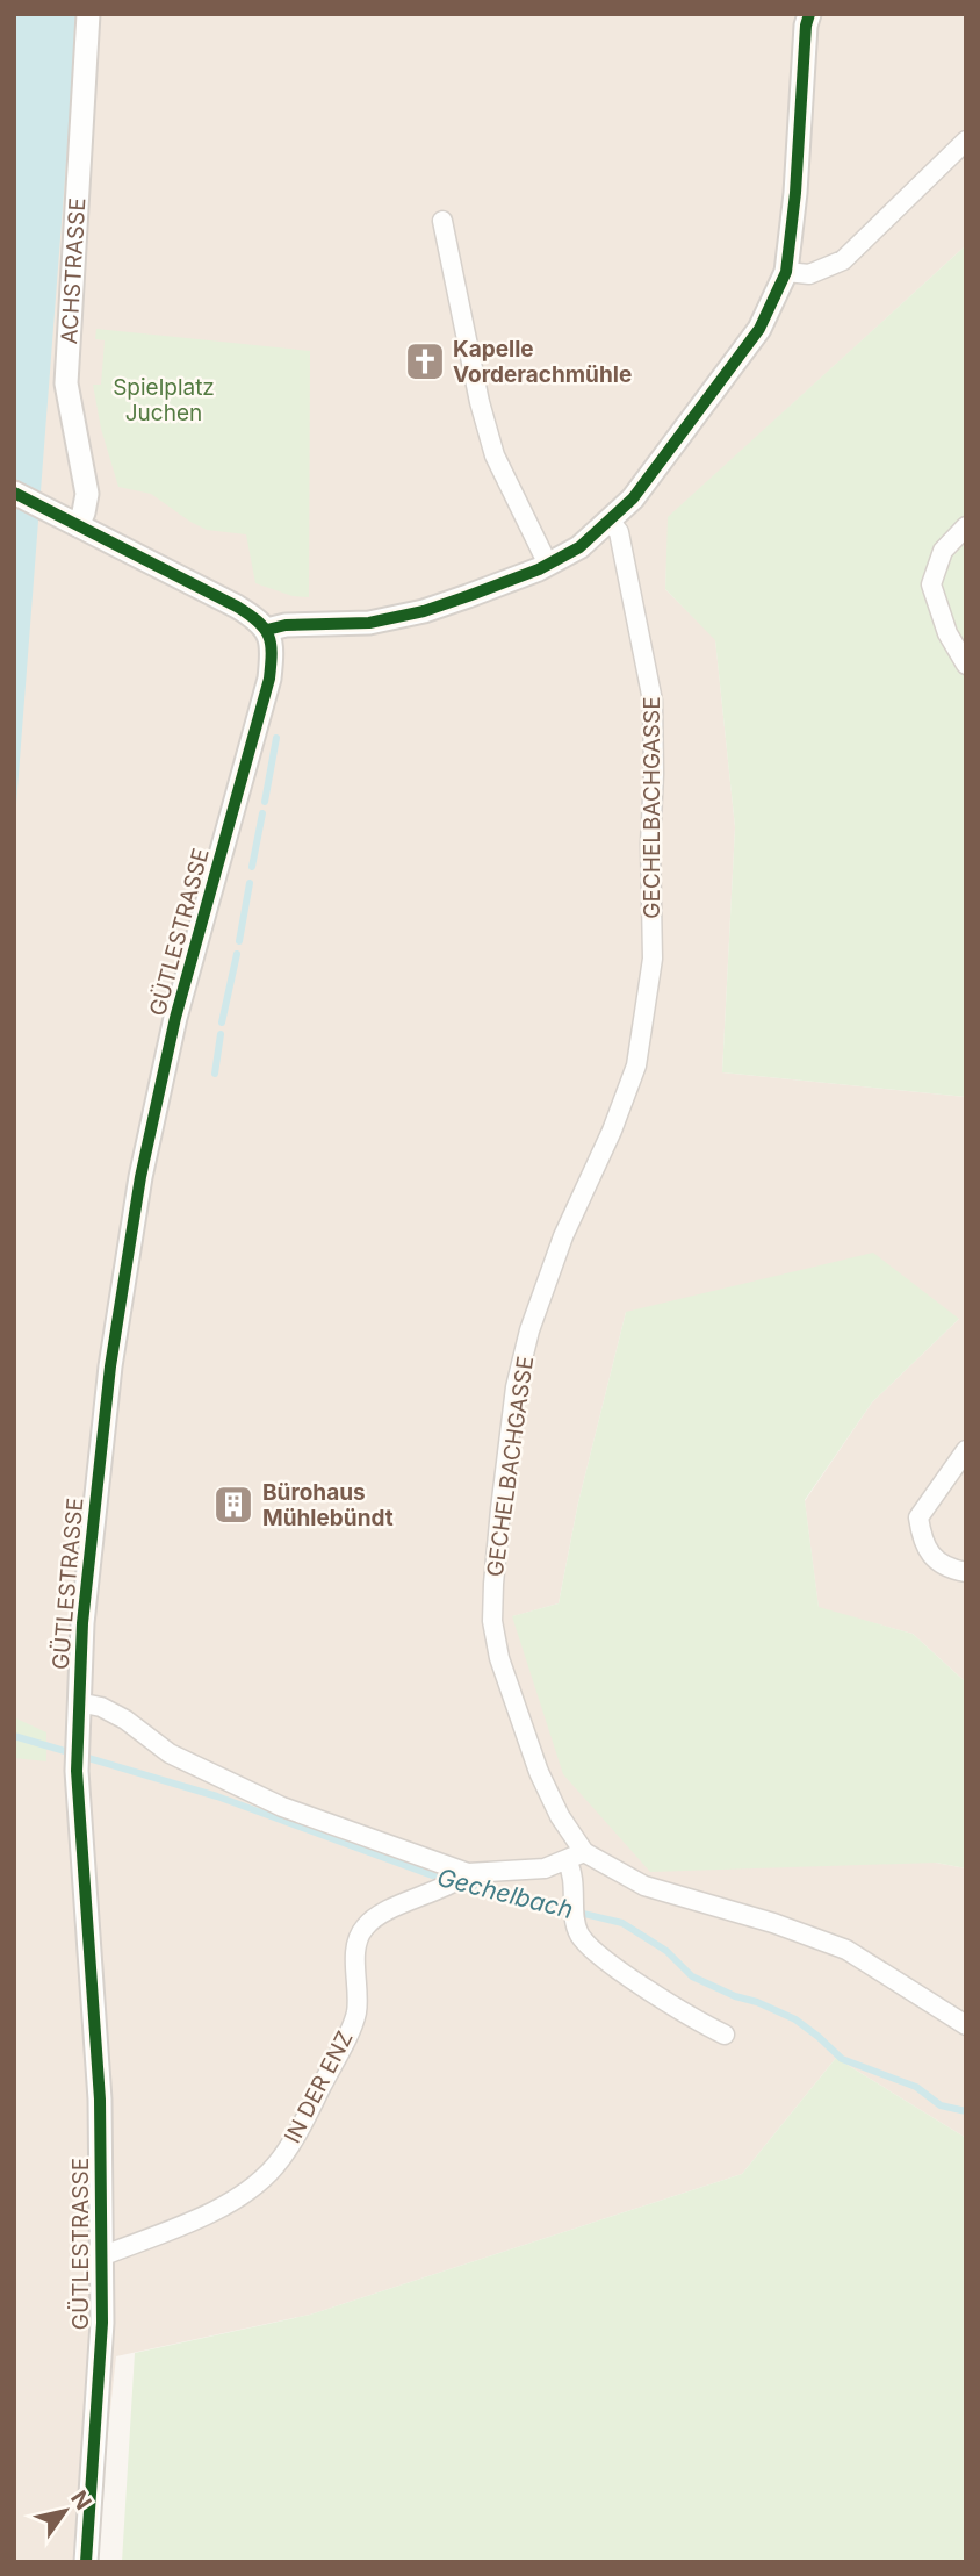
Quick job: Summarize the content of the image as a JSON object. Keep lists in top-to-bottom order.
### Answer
{
  "streets": {
    "street": [
      "ACHSTRASSE",
      "GECHELBACHGASSE",
      "GÜTLESTRASSE",
      "IN DER ENZ"
    ]
  },
  "crossings": [
    ["GECHELBACHGASSE", "IN DER ENZ"],
    ["GÜTLESTRASSE", "IN DER ENZ"]
  ],
  "water": ["Gechelbach"],
  "parks": ["Spielplatz Juchen"],
  "places": {
    "church": ["Kapelle Vorderachmühle"],
    "building": ["Bürohaus Mühlebündt"]
  },
  "north": "top right"
}
